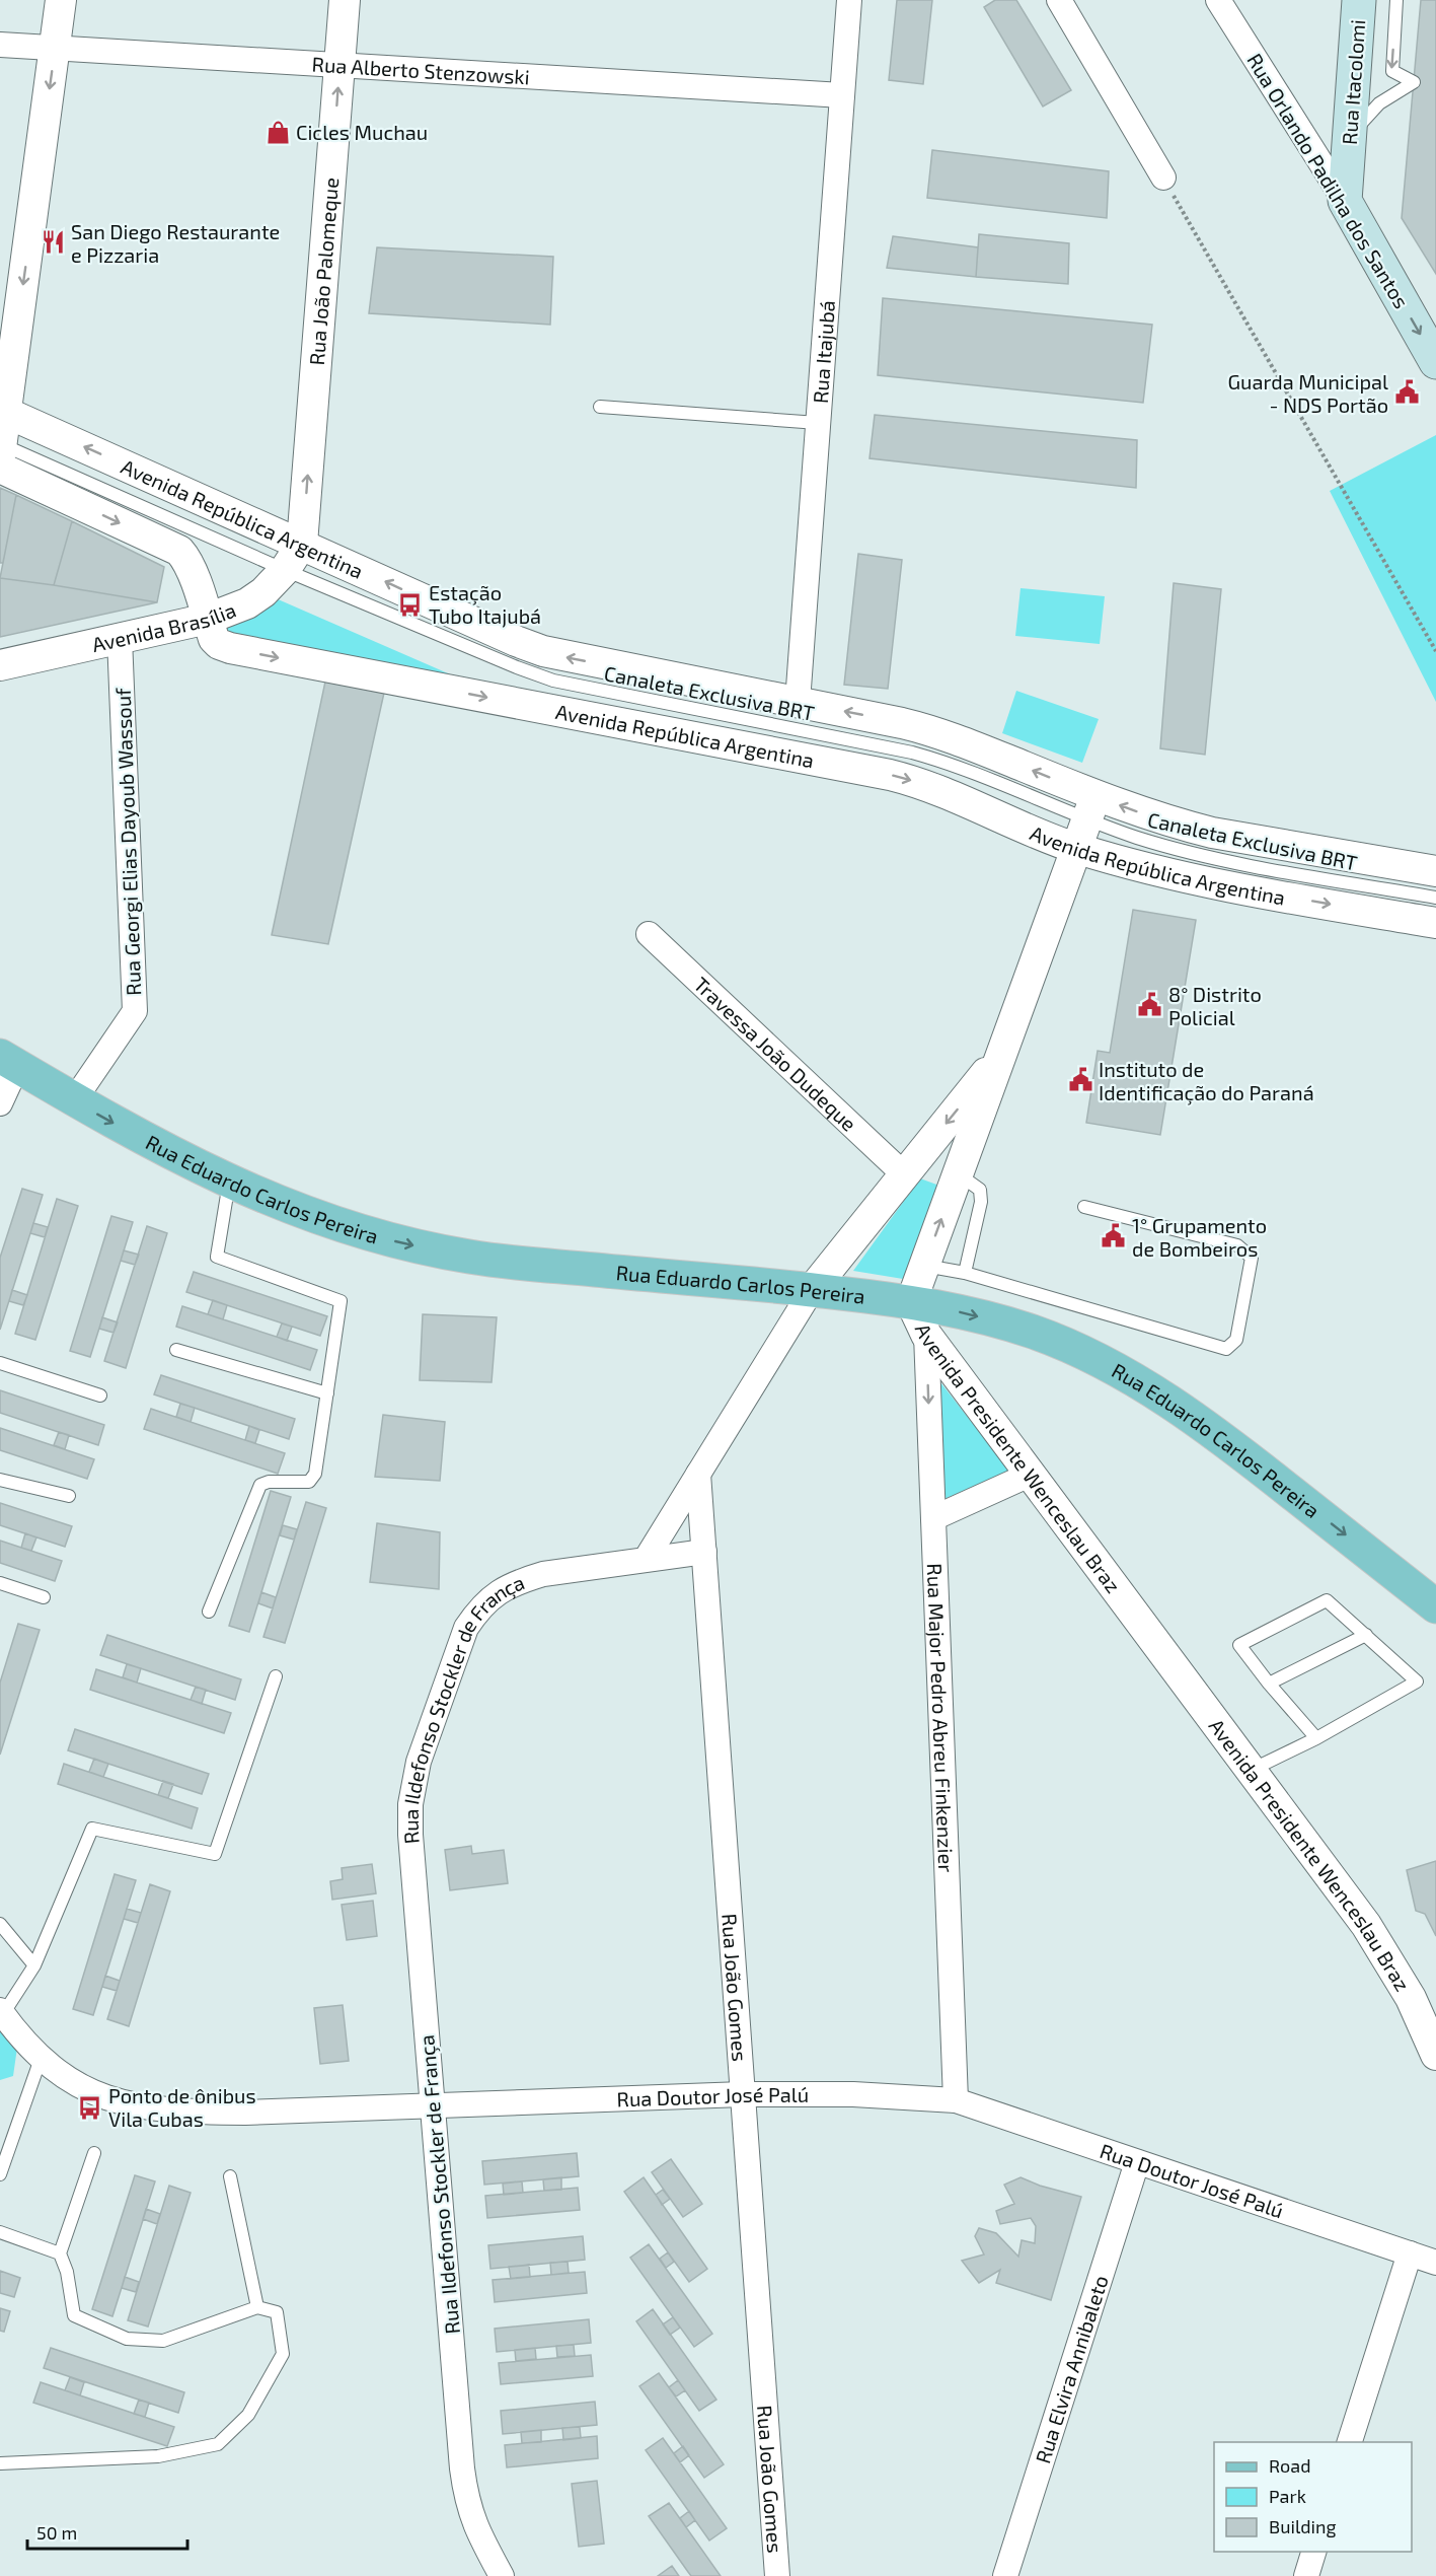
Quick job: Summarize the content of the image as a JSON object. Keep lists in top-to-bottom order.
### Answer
{
  "streets": {
    "main road": ["Rua Itacolomi", "Rua Orlando Padilha dos Santos", "Rua Eduardo Carlos Pereira"],
    "street": [
      "Rua Alberto Stenzowski",
      "Rua João Palomeque",
      "Rua Itajubá",
      "Avenida República Argentina",
      "Avenida Brasília",
      "Rua Georgi Elias Dayoub Wassouf",
      "Travessa João Dudeque",
      "Avenida Presidente Wenceslau Braz",
      "Rua Ildefonso Stockler de França",
      "Rua Major Pedro Abreu Finkenzier",
      "Rua João Gomes",
      "Rua Doutor José Palú",
      "Rua Elvira Annibaleto"
    ],
    "lane": ["Canaleta Exclusiva BRT"]
  },
  "crossings": [
    ["Rua Alberto Stenzowski", "Rua João Palomeque"],
    ["Rua Alberto Stenzowski", "Rua Itajubá"],
    ["Rua Itacolomi", "Rua Orlando Padilha dos Santos"],
    ["Rua João Palomeque", "Avenida República Argentina"],
    ["Rua João Palomeque", "Avenida Brasília"],
    ["Rua Itajubá", "Avenida República Argentina"],
    ["Avenida República Argentina", "Avenida Brasília"],
    ["Avenida República Argentina", "Canaleta Exclusiva BRT"],
    ["Avenida República Argentina", "Avenida Presidente Wenceslau Braz"],
    ["Avenida Brasília", "Canaleta Exclusiva BRT"],
    ["Avenida Brasília", "Rua Georgi Elias Dayoub Wassouf"],
    ["Canaleta Exclusiva BRT", "Avenida Presidente Wenceslau Braz"],
    ["Rua Georgi Elias Dayoub Wassouf", "Rua Eduardo Carlos Pereira"],
    ["Rua Eduardo Carlos Pereira", "Avenida Presidente Wenceslau Braz"],
    ["Avenida Presidente Wenceslau Braz", "Rua Major Pedro Abreu Finkenzier"],
    ["Rua Ildefonso Stockler de França", "Rua João Gomes"],
    ["Rua Ildefonso Stockler de França", "Rua Doutor José Palú"],
    ["Rua Major Pedro Abreu Finkenzier", "Rua Doutor José Palú"],
    ["Rua João Gomes", "Rua Doutor José Palú"],
    ["Rua Doutor José Palú", "Rua Elvira Annibaleto"]
  ],
  "one_way": ["Rua Orlando Padilha dos Santos", "Rua João Palomeque", "Rua Eduardo Carlos Pereira"],
  "places": {
    "shop": ["Cicles Muchau"],
    "restaurant": ["San Diego Restaurante e Pizzaria"],
    "public building": [
      "Guarda Municipal - NDS Portão",
      "8° Distrito Policial",
      "Instituto de Identificação do Paraná",
      "1° Grupamento de Bombeiros"
    ],
    "bus stop": ["Estação Tubo Itajubá", "Ponto de ônibus Vila Cubas"]
  },
  "legend": ["Road", "Park", "Building"],
  "scale_bar": "50 m"
}
